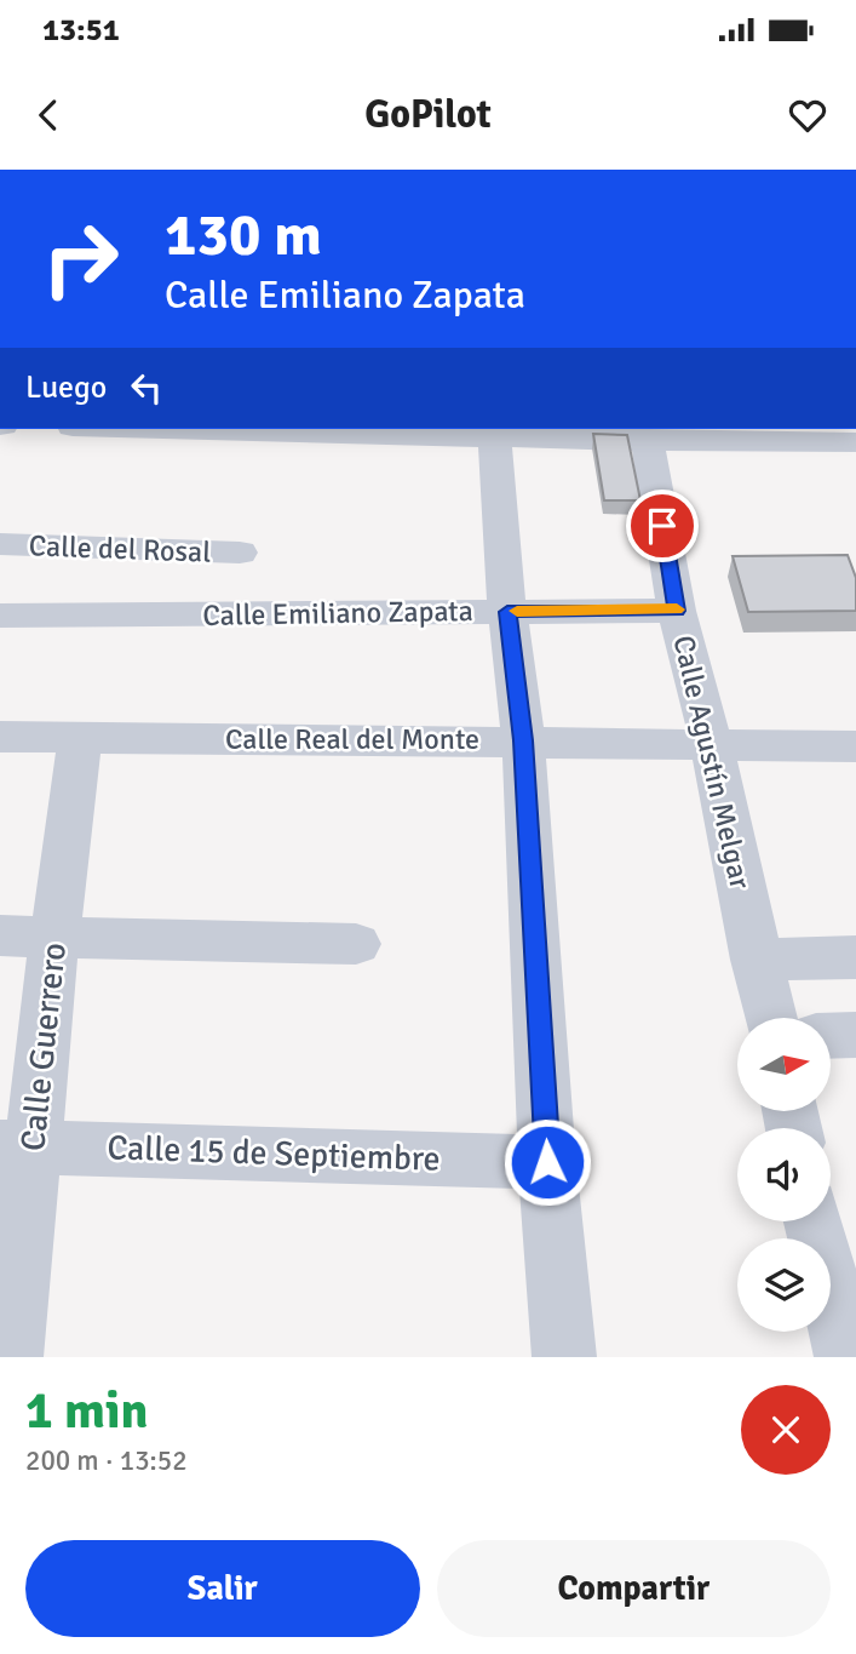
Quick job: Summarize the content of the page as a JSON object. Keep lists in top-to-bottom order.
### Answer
{
  "streets": {
    "street": [
      "Calle del Rosal",
      "Calle Emiliano Zapata",
      "Calle Real del Monte",
      "Calle Agustín Melgar",
      "Calle Guerrero",
      "Calle 15 de Septiembre"
    ]
  },
  "crossings": [
    ["Calle Emiliano Zapata", "Calle Agustín Melgar"],
    ["Calle Real del Monte", "Calle Agustín Melgar"],
    ["Calle Real del Monte", "Calle Guerrero"],
    ["Calle Guerrero", "Calle 15 de Septiembre"]
  ],
  "north": "right",
  "page": {
    "status": "13:51",
    "header": "GoPilot",
    "turn": ["130 m", "Calle Emiliano Zapata"],
    "then": "Luego",
    "heading": ["1 min", "200 m · 13:52"],
    "buttons": ["Salir", "Compartir"]
  }
}
